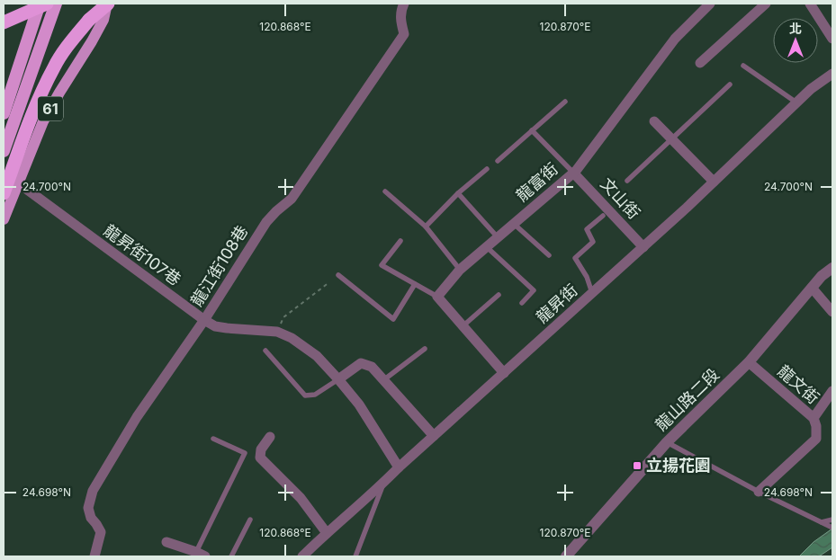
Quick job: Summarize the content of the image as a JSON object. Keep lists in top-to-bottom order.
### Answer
{
  "streets": {
    "highway": ["61"],
    "street": [
      "龍富街",
      "文山街",
      "龍昇街107巷",
      "龍江街108巷",
      "龍昇街",
      "龍文街",
      "龍山路二段"
    ]
  },
  "crossings": [
    ["龍富街", "文山街"],
    ["文山街", "龍昇街"],
    ["龍昇街107巷", "龍江街108巷"],
    ["龍昇街107巷", "龍昇街"],
    ["龍文街", "龍山路二段"]
  ],
  "places": {
    "transit": ["立揚花園"]
  },
  "north": "top",
  "coordinates": [
    "120.868°E",
    "120.870°E",
    "24.700°N",
    "24.698°N"
  ]
}
